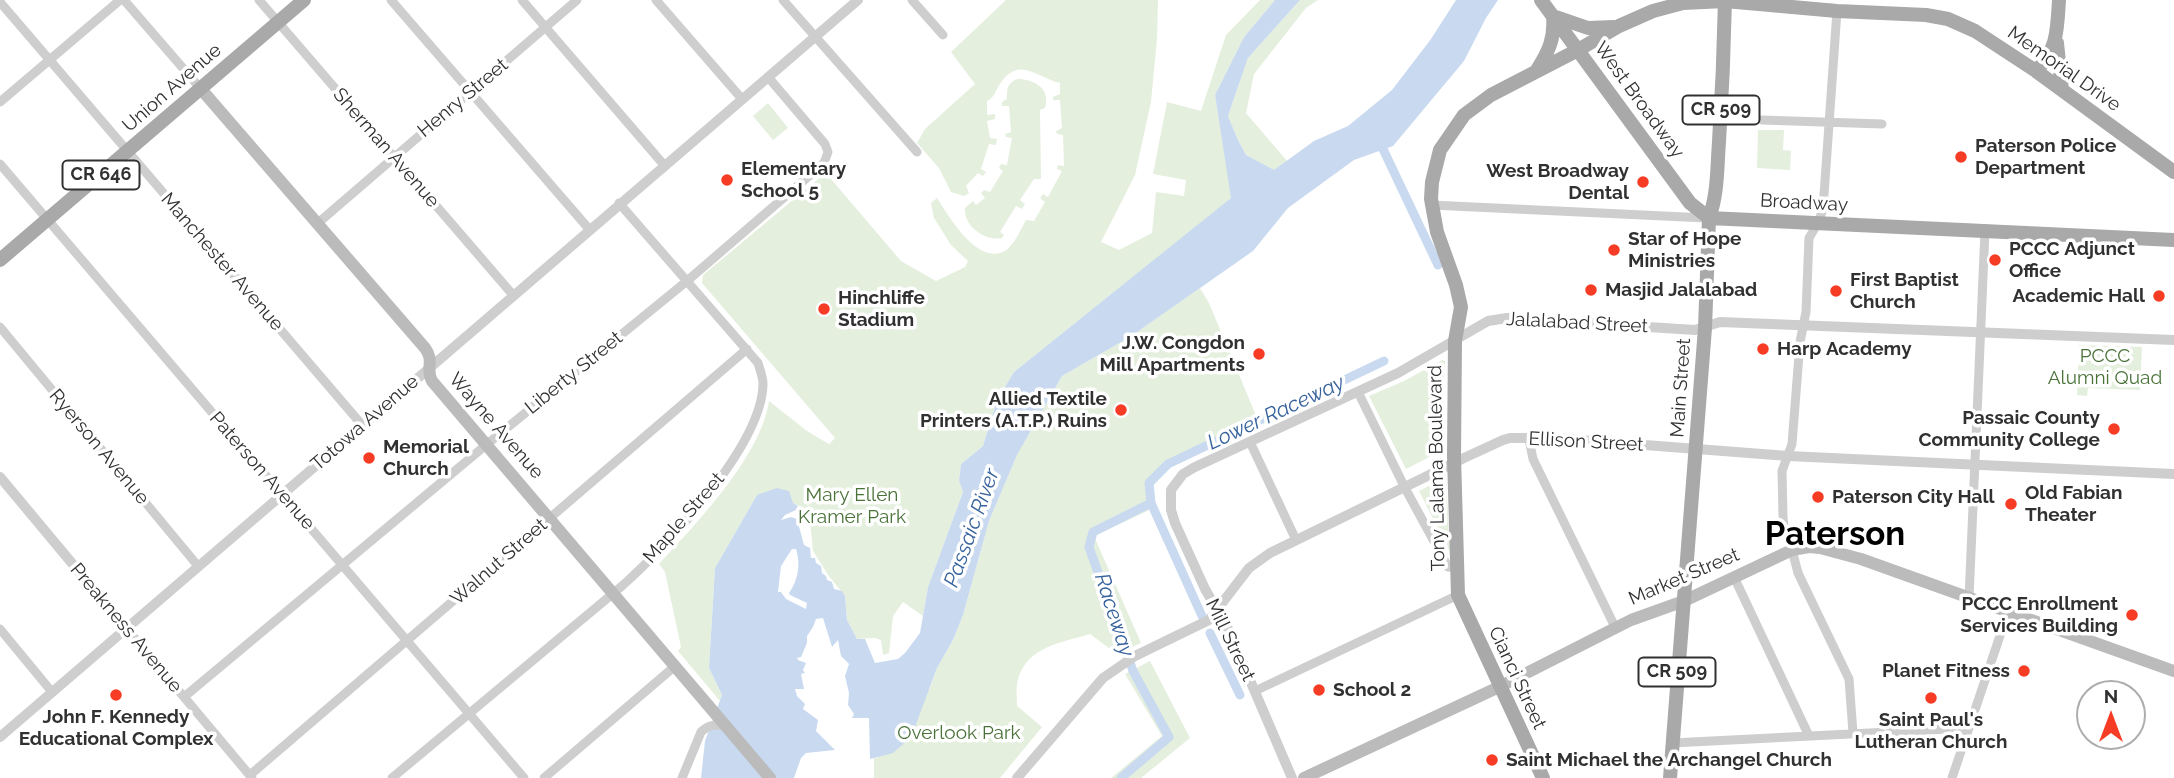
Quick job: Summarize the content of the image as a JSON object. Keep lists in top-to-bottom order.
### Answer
{
  "streets": {
    "main road": [
      "Memorial Drive",
      "Union Avenue",
      "West Broadway",
      "CR 509",
      "CR 646",
      "Broadway",
      "Main Street",
      "Wayne Avenue",
      "Tony Lalama Boulevard",
      "Market Street",
      "Cianci Street"
    ],
    "street": [
      "Henry Street",
      "Sherman Avenue",
      "Manchester Avenue",
      "Jalalabad Street",
      "Liberty Street",
      "Totowa Avenue",
      "Ellison Street",
      "Ryerson Avenue",
      "Paterson Avenue",
      "Maple Street",
      "Walnut Street",
      "Preakness Avenue",
      "Mill Street"
    ]
  },
  "crossings": [
    ["Memorial Drive", "West Broadway"],
    ["Memorial Drive", "Broadway"],
    ["Memorial Drive", "Main Street"],
    ["Memorial Drive", "Tony Lalama Boulevard"],
    ["Union Avenue", "Sherman Avenue"],
    ["Union Avenue", "Manchester Avenue"],
    ["Union Avenue", "Wayne Avenue"],
    ["Union Avenue", "Paterson Avenue"],
    ["Henry Street", "Sherman Avenue"],
    ["Henry Street", "Wayne Avenue"],
    ["West Broadway", "Broadway"],
    ["West Broadway", "Main Street"],
    ["Sherman Avenue", "Totowa Avenue"],
    ["Broadway", "Main Street"],
    ["Broadway", "Tony Lalama Boulevard"],
    ["Manchester Avenue", "Totowa Avenue"],
    ["Jalalabad Street", "Main Street"],
    ["Jalalabad Street", "Tony Lalama Boulevard"],
    ["Jalalabad Street", "Mill Street"],
    ["Liberty Street", "Totowa Avenue"],
    ["Liberty Street", "Wayne Avenue"],
    ["Liberty Street", "Paterson Avenue"],
    ["Liberty Street", "Maple Street"],
    ["Liberty Street", "Preakness Avenue"],
    ["Main Street", "Ellison Street"],
    ["Main Street", "Market Street"],
    ["Totowa Avenue", "Wayne Avenue"],
    ["Totowa Avenue", "Ryerson Avenue"],
    ["Totowa Avenue", "Paterson Avenue"],
    ["Totowa Avenue", "Maple Street"],
    ["Totowa Avenue", "Preakness Avenue"],
    ["Wayne Avenue", "Maple Street"],
    ["Wayne Avenue", "Walnut Street"],
    ["Ellison Street", "Tony Lalama Boulevard"],
    ["Ellison Street", "Mill Street"],
    ["Tony Lalama Boulevard", "Cianci Street"],
    ["Paterson Avenue", "Maple Street"],
    ["Paterson Avenue", "Walnut Street"],
    ["Maple Street", "Walnut Street"],
    ["Walnut Street", "Preakness Avenue"],
    ["Market Street", "Cianci Street"]
  ],
  "districts": ["Paterson"],
  "water": ["Lower Raceway", "Passaic River", "Raceway"],
  "parks": ["PCCC Alumni Quad", "Mary Ellen Kramer Park", "Overlook Park"],
  "places": [
    "Paterson Police Department",
    "Elementary School 5",
    "West Broadway Dental",
    "Star of Hope Ministries",
    "PCCC Adjunct Office",
    "Masjid Jalalabad",
    "First Baptist Church",
    "Academic Hall",
    "Hinchliffe Stadium",
    "Harp Academy",
    "J.W. Congdon Mill Apartments",
    "Allied Textile Printers (A.T.P.) Ruins",
    "Passaic County Community College",
    "Memorial Church",
    "Paterson City Hall",
    "Old Fabian Theater",
    "PCCC Enrollment Services Building",
    "Planet Fitness",
    "School 2",
    "John F. Kennedy Educational Complex",
    "Saint Paul's Lutheran Church",
    "Saint Michael the Archangel Church"
  ],
  "north": "top"
}
